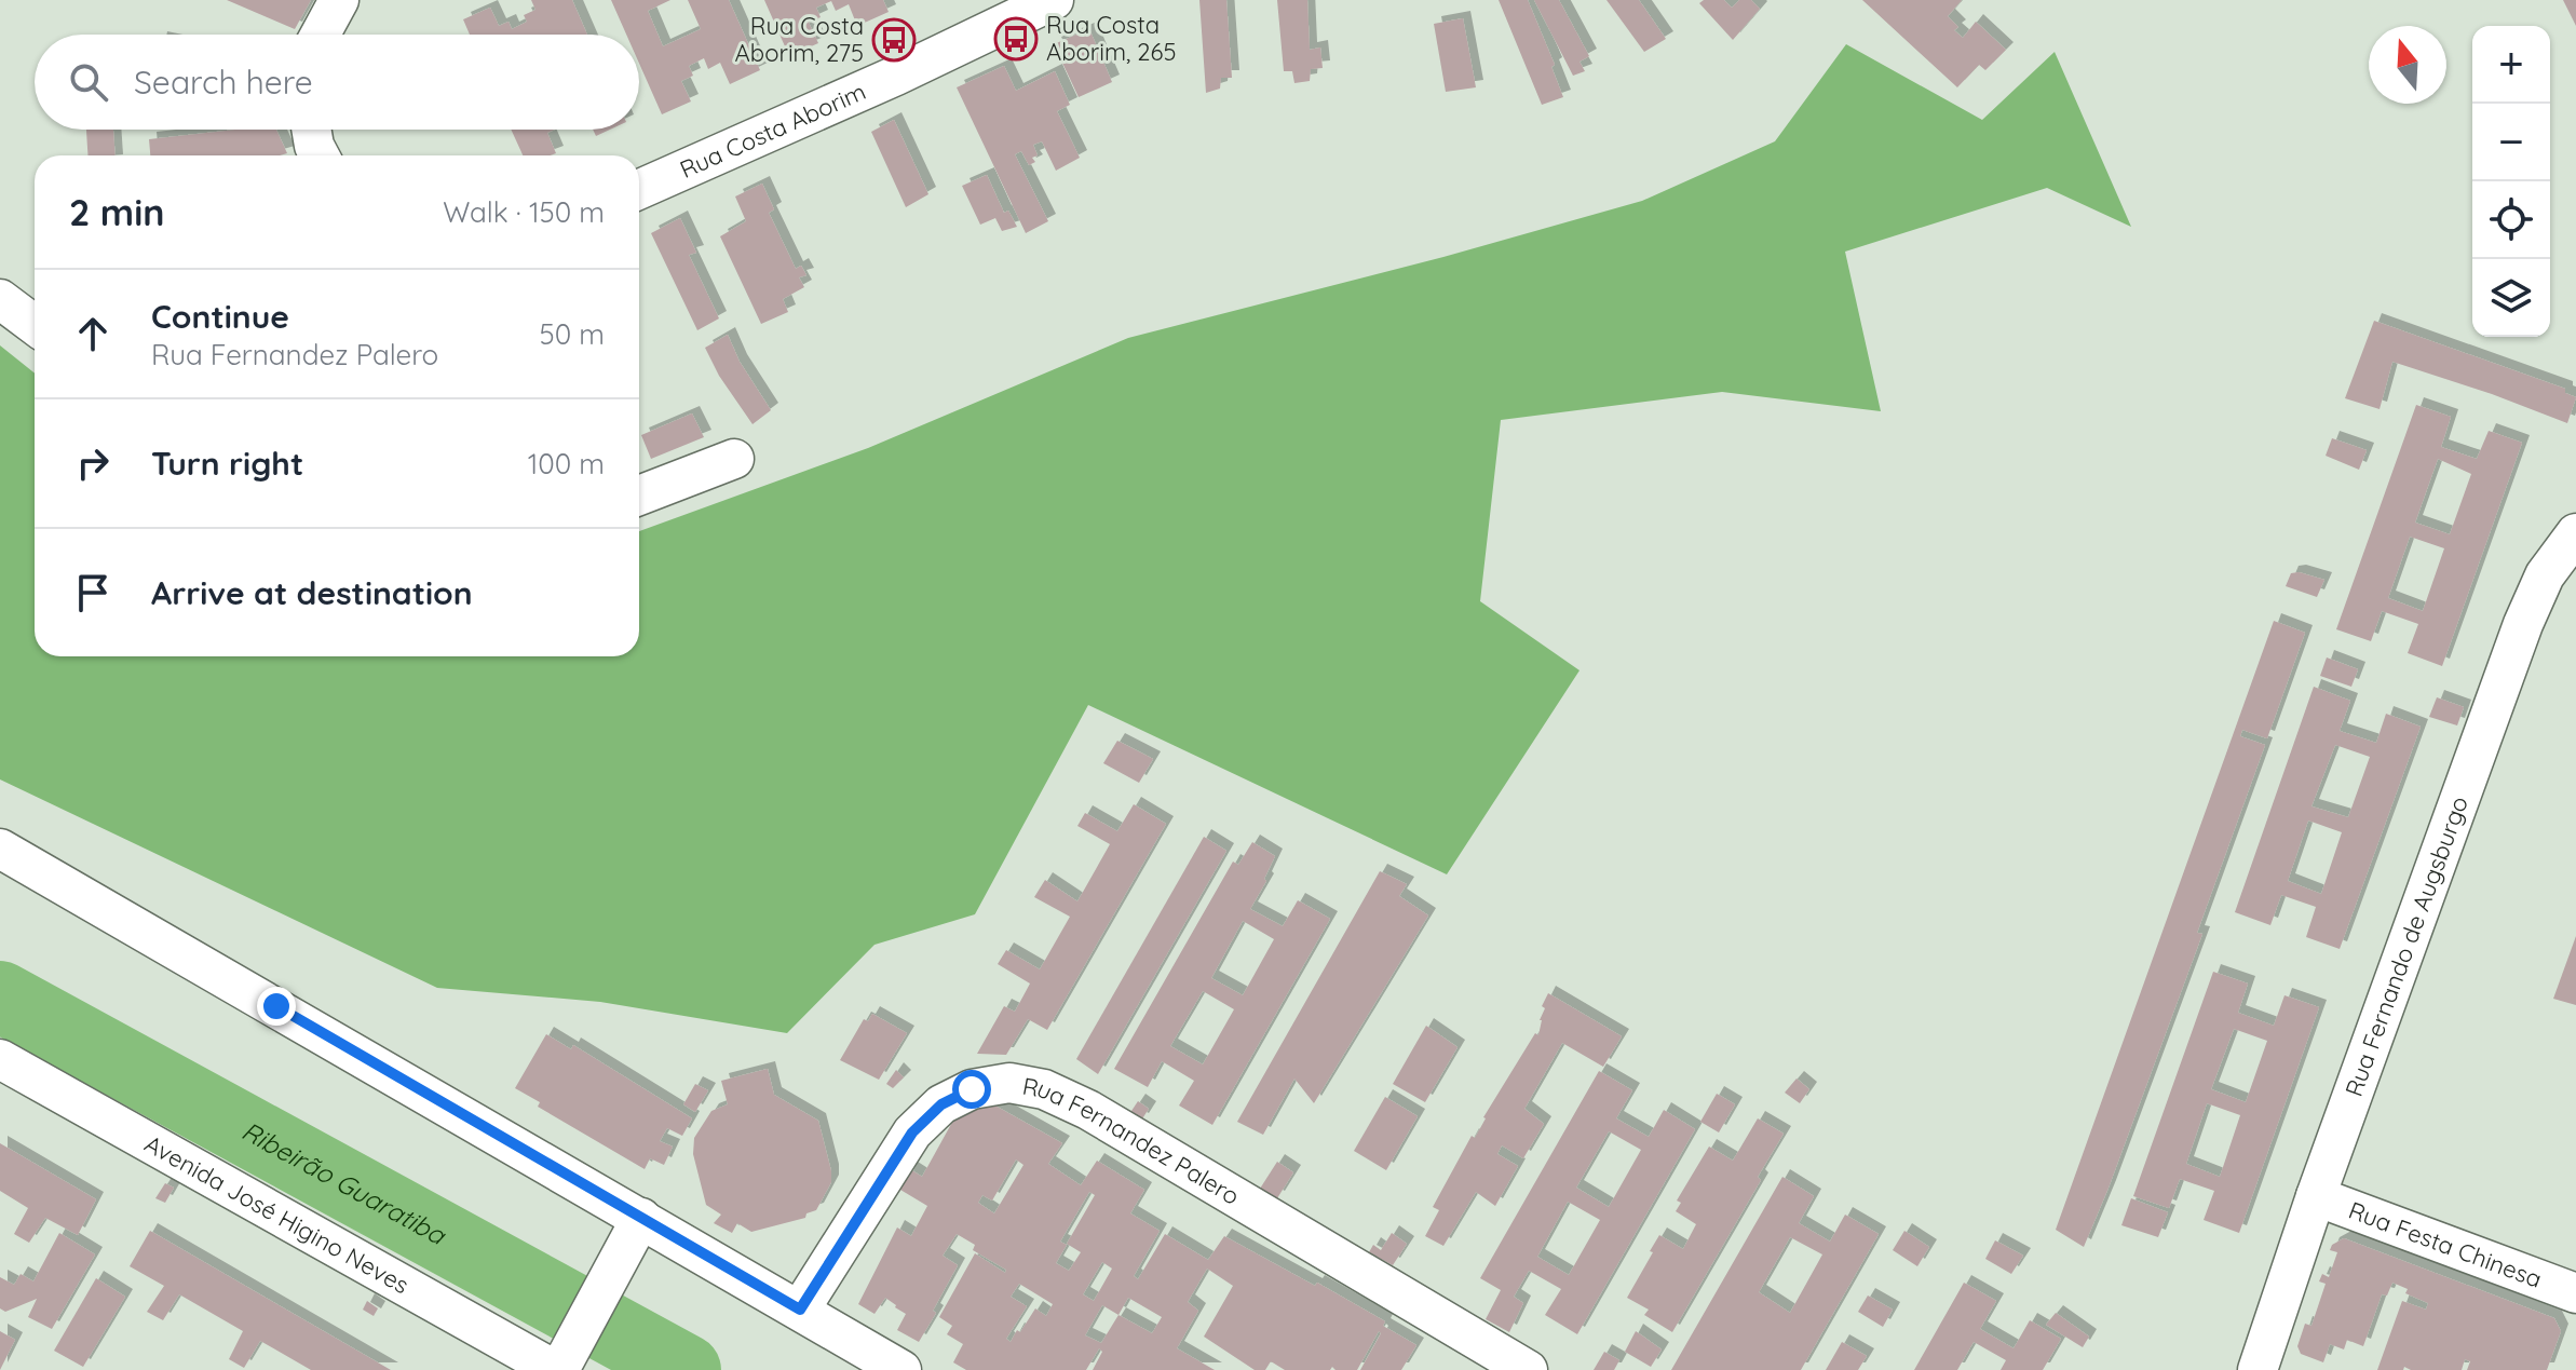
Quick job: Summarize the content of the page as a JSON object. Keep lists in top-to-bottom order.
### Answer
{
  "streets": {
    "street": [
      "Rua Costa Aborim",
      "Rua Fernando de Augsburgo",
      "Rua Fernandez Palero",
      "Avenida José Higino Neves",
      "Rua Festa Chinesa"
    ]
  },
  "crossings": [
    ["Rua Fernando de Augsburgo", "Rua Festa Chinesa"]
  ],
  "water": ["Ribeirão Guaratiba"],
  "places": {
    "bus stop": ["Rua Costa Aborim, 265", "Rua Costa Aborim, 275"]
  },
  "north": "top",
  "page": {
    "map_buttons": ["+", "−"],
    "search": "Search here",
    "heading": ["2 min", "Walk · 150 m"],
    "list": [
      ["Continue", "Rua Fernandez Palero", "50 m"],
      ["Turn right", "100 m"],
      "Arrive at destination"
    ]
  }
}
